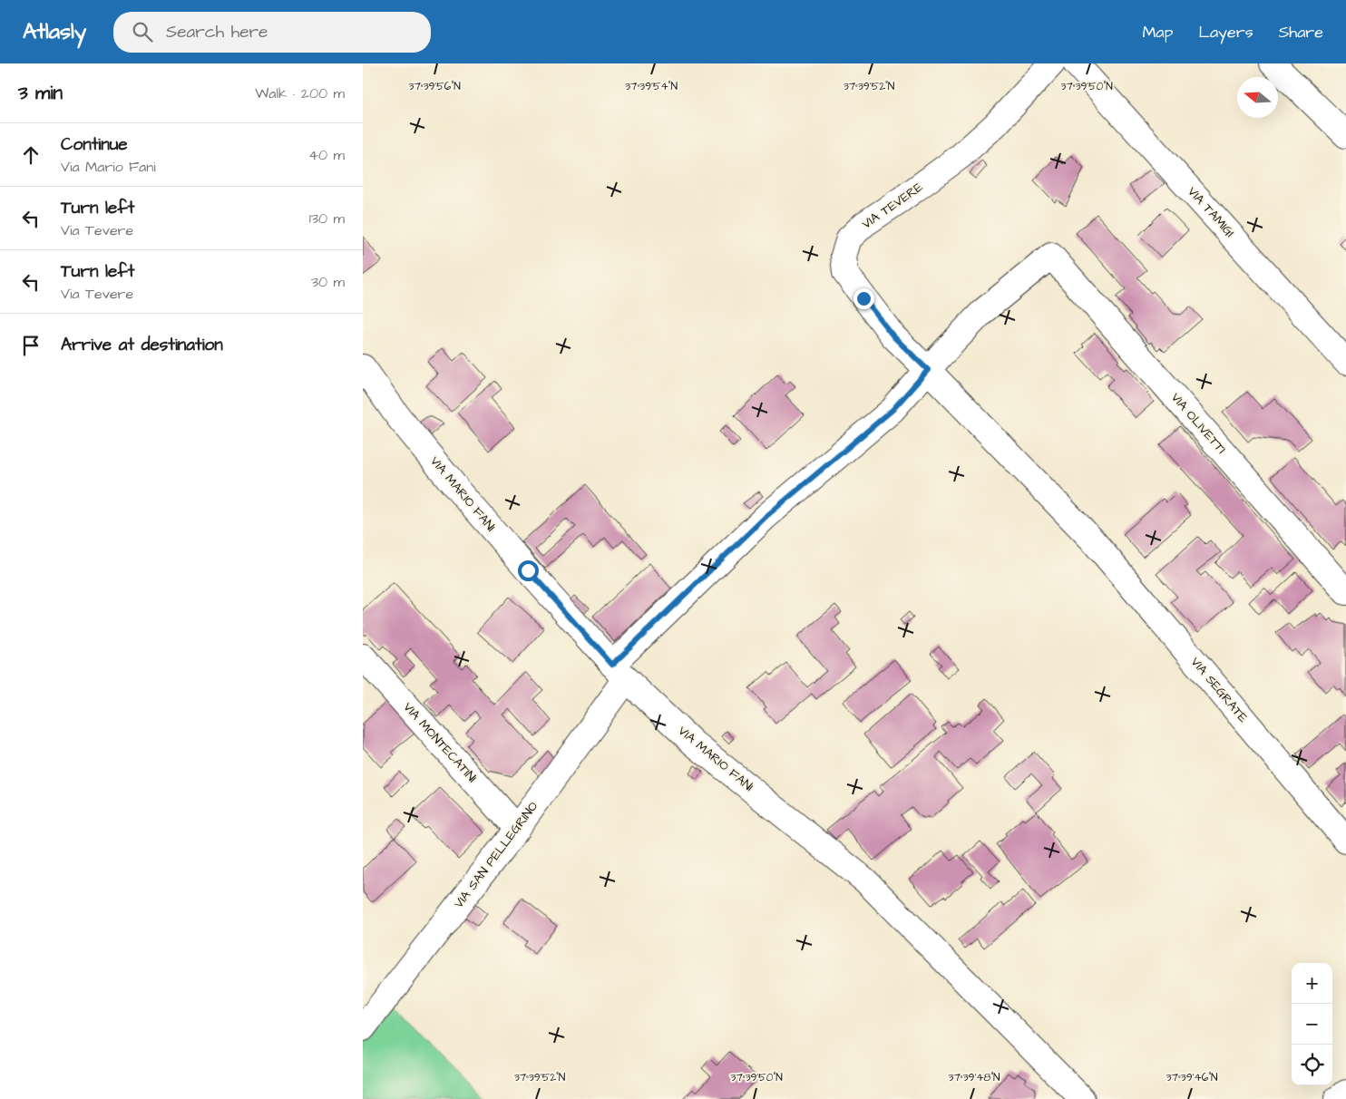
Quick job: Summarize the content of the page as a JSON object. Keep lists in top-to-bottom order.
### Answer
{
  "streets": {
    "street": [
      "VIA TEVERE",
      "VIA TAMIGI",
      "VIA OLIVETTI",
      "VIA MARIO FANI",
      "VIA SEGRATE",
      "VIA MONTECATINI",
      "VIA SAN PELLEGRINO"
    ]
  },
  "crossings": [
    ["VIA TEVERE", "VIA OLIVETTI"],
    ["VIA TEVERE", "VIA SEGRATE"],
    ["VIA MARIO FANI", "VIA SAN PELLEGRINO"],
    ["VIA MONTECATINI", "VIA SAN PELLEGRINO"]
  ],
  "north": "left",
  "page": {
    "header": "Atlasly",
    "search": "Search here",
    "nav": ["Map", "Layers", "Share"],
    "heading": ["3 min", "Walk · 200 m"],
    "list": [
      ["Continue", "Via Mario Fani", "40 m"],
      ["Turn left", "Via Tevere", "130 m"],
      ["Turn left", "Via Tevere", "30 m"],
      "Arrive at destination"
    ],
    "map_buttons": ["+", "−"]
  },
  "coordinates": [
    "37°39'56\"N",
    "37°39'54\"N",
    "37°39'52\"N",
    "37°39'50\"N",
    "37°39'46\"N",
    "37°39'48\"N"
  ]
}
